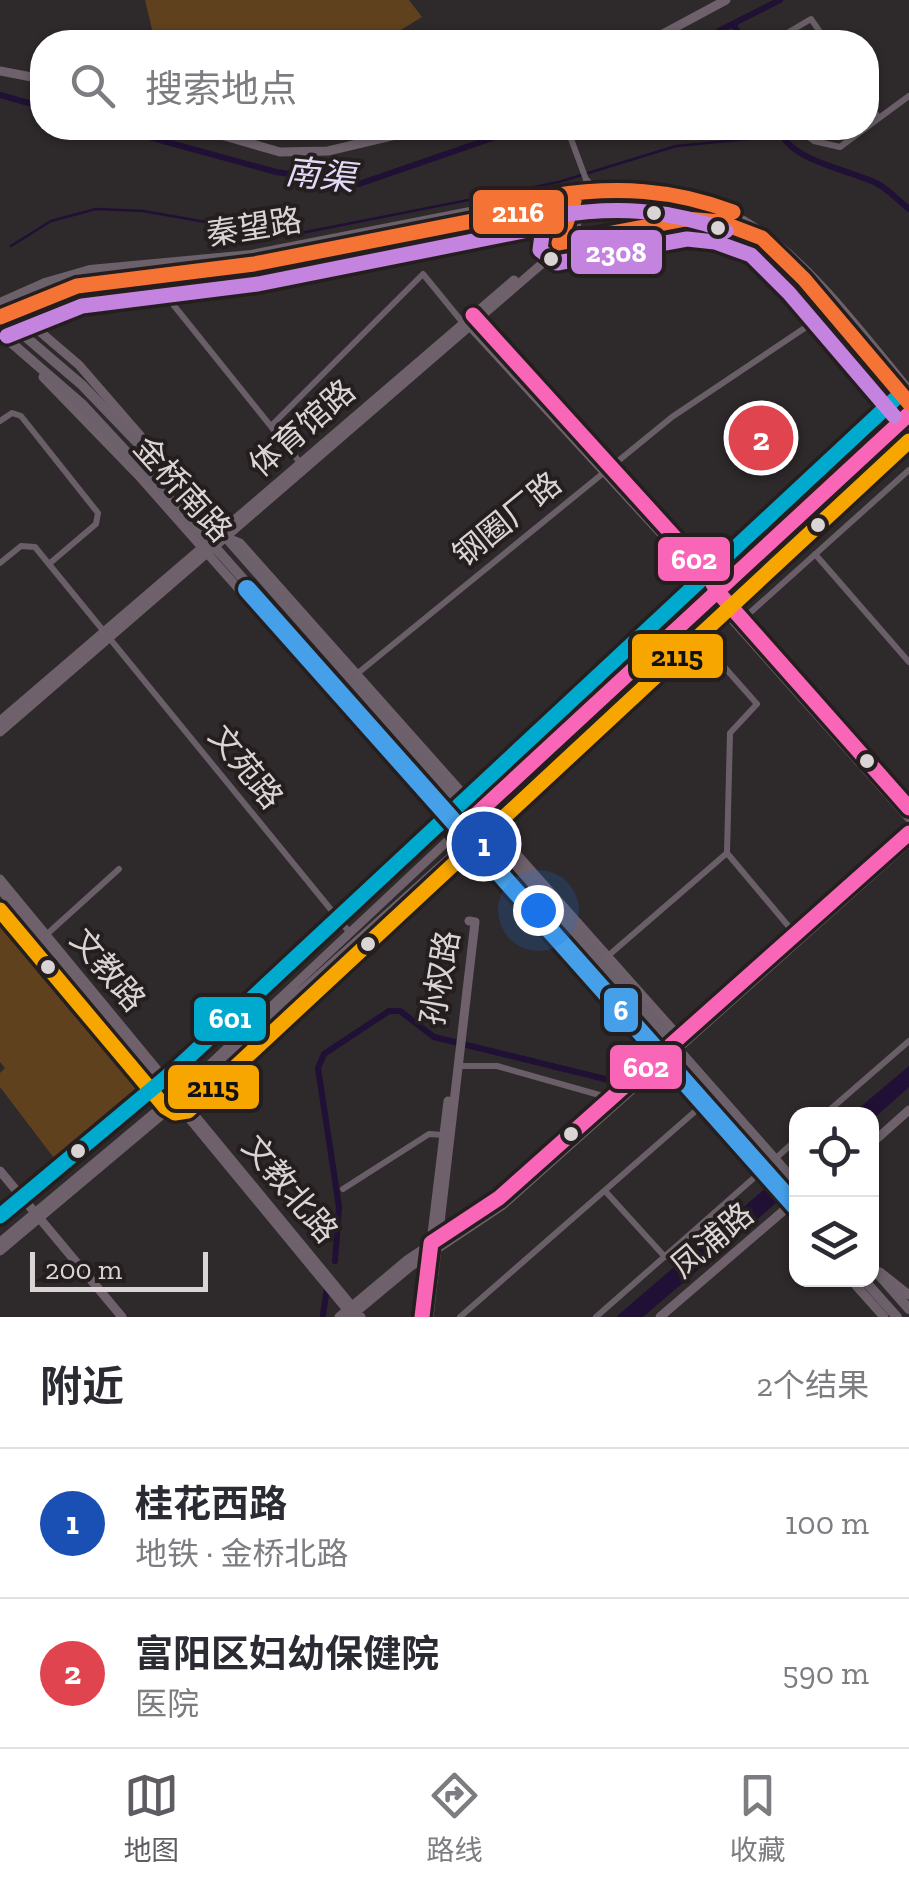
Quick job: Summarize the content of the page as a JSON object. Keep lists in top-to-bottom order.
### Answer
{
  "streets": {
    "main road": [
      "秦望路",
      "体育馆路",
      "金桥南路",
      "文教路",
      "孙权路",
      "文教北路",
      "凤浦路"
    ],
    "street": ["钢圈厂路", "文苑路"]
  },
  "crossings": [
    ["秦望路", "体育馆路"],
    ["秦望路", "金桥南路"],
    ["体育馆路", "金桥南路"],
    ["体育馆路", "钢圈厂路"],
    ["体育馆路", "文苑路"],
    ["金桥南路", "钢圈厂路"],
    ["文教路", "文教北路"]
  ],
  "water": ["南渠"],
  "lines": [
    "transit line 2116",
    "transit line 2308",
    "transit line 602",
    "transit line 601",
    "transit line 2115",
    "transit line 6"
  ],
  "scale_bar": "200 m",
  "page": {
    "search": "搜索地点",
    "pins": ["2", "1"],
    "scale": "200 m",
    "heading": ["附近", "2个结果"],
    "list": [
      {
        "mark": "1",
        "name": "桂花西路",
        "note": "地铁 · 金桥北路",
        "value": "100 m"
      },
      {
        "mark": "2",
        "name": "富阳区妇幼保健院",
        "note": "医院",
        "value": "590 m"
      }
    ],
    "nav": ["地图", "路线", "收藏"]
  }
}
